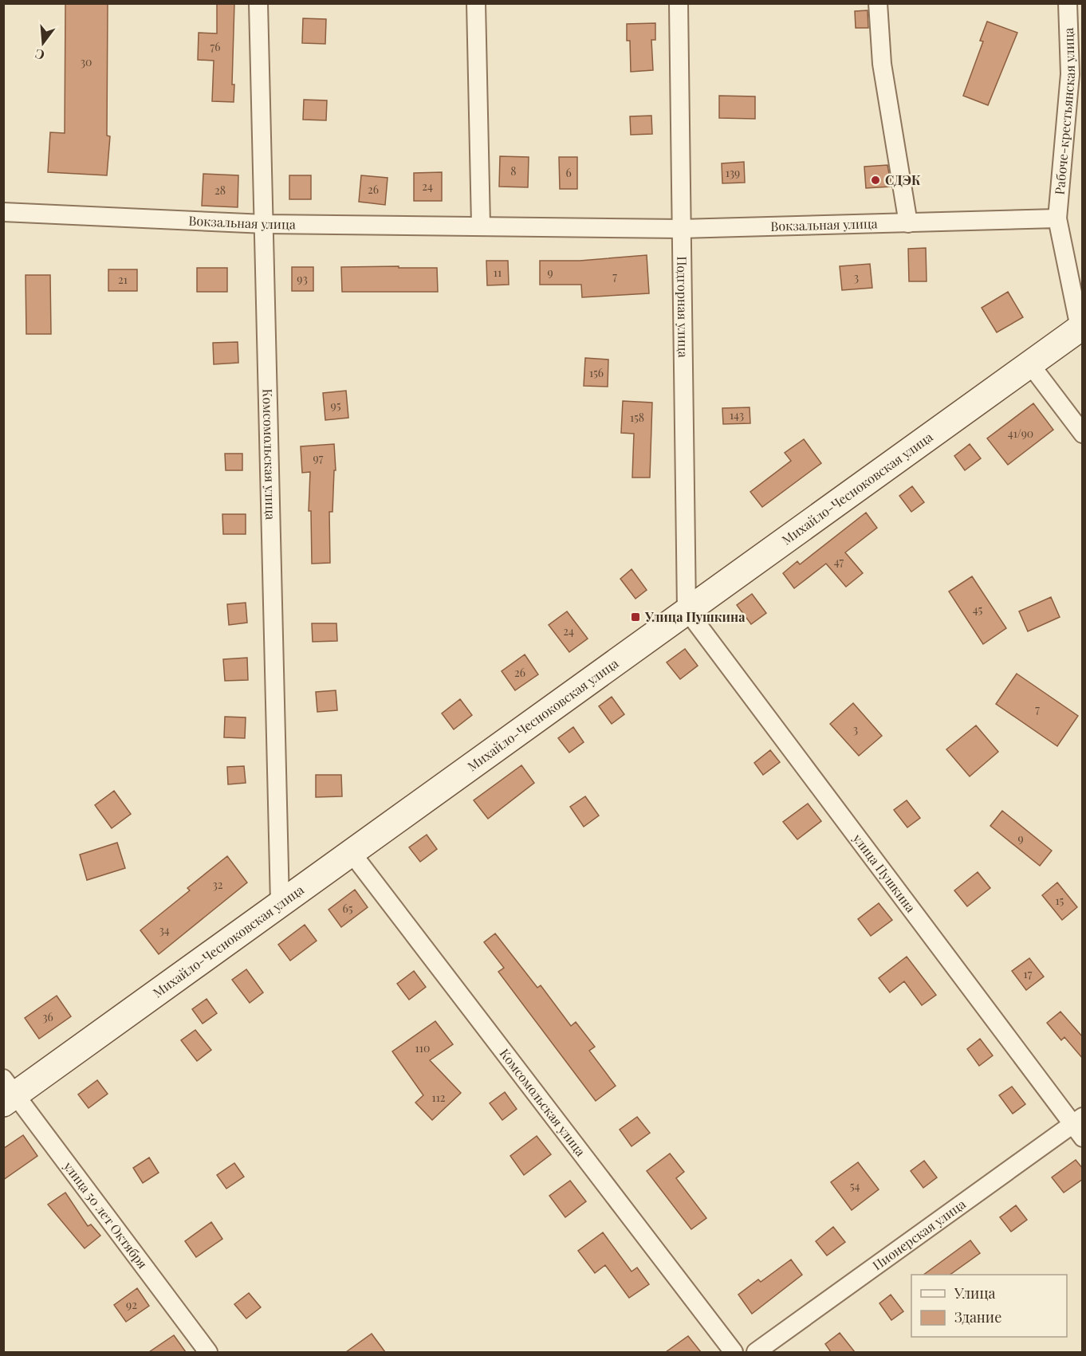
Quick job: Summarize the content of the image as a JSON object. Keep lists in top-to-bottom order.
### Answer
{
  "streets": {
    "main road": ["Михайло-Чесноковская улица"],
    "street": [
      "Рабоче-крестьянская улица",
      "Вокзальная улица",
      "Подгорная улица",
      "Комсомольская улица",
      "улица Пушкина",
      "улица 50 лет Октября",
      "Пионерская улица"
    ]
  },
  "crossings": [
    ["Рабоче-крестьянская улица", "Вокзальная улица"],
    ["Вокзальная улица", "Подгорная улица"],
    ["Вокзальная улица", "Комсомольская улица"],
    ["Подгорная улица", "Михайло-Чесноковская улица"],
    ["Подгорная улица", "улица Пушкина"],
    ["Комсомольская улица", "Михайло-Чесноковская улица"],
    ["Михайло-Чесноковская улица", "улица Пушкина"],
    ["Михайло-Чесноковская улица", "улица 50 лет Октября"],
    ["улица Пушкина", "Пионерская улица"]
  ],
  "places": {
    "other": ["СДЭК"],
    "transit": ["Улица Пушкина"]
  },
  "house_numbers": [
    "76",
    "30",
    "8",
    "6",
    "139",
    "24",
    "26",
    "28",
    "11",
    "9",
    "7",
    "3",
    "93",
    "21",
    "156",
    "95",
    "143",
    "158",
    "41/90",
    "97",
    "47",
    "45",
    "24",
    "26",
    "7",
    "3",
    "9",
    "32",
    "15",
    "65",
    "34",
    "17",
    "36",
    "110",
    "112",
    "54",
    "92"
  ],
  "legend": ["Улица", "Здание"],
  "north": "bottom"
}
